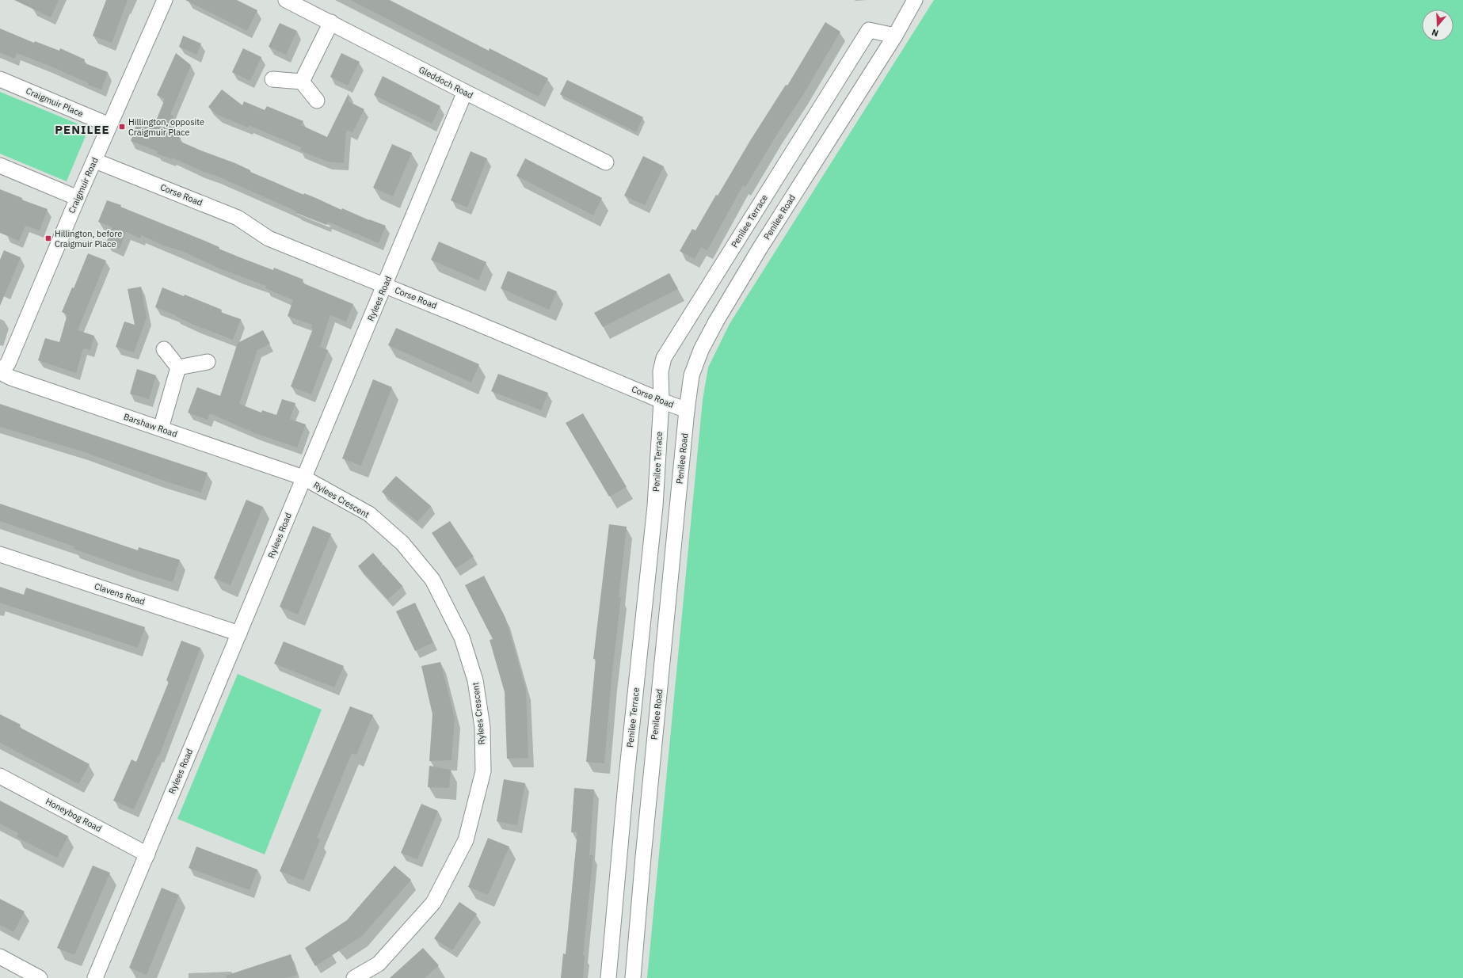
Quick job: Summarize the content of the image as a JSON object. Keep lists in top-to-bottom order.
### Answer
{
  "streets": {
    "street": [
      "Gleddoch Road",
      "Craigmuir Place",
      "Craigmuir Road",
      "Corse Road",
      "Penilee Road",
      "Penilee Terrace",
      "Rylees Road",
      "Barshaw Road",
      "Rylees Crescent",
      "Clavens Road",
      "Honeybog Road"
    ]
  },
  "crossings": [
    ["Gleddoch Road", "Rylees Road"],
    ["Craigmuir Place", "Craigmuir Road"],
    ["Craigmuir Road", "Corse Road"],
    ["Craigmuir Road", "Barshaw Road"],
    ["Corse Road", "Penilee Road"],
    ["Corse Road", "Penilee Terrace"],
    ["Corse Road", "Rylees Road"],
    ["Penilee Road", "Penilee Terrace"],
    ["Rylees Road", "Barshaw Road"],
    ["Rylees Road", "Rylees Crescent"],
    ["Rylees Road", "Clavens Road"],
    ["Rylees Road", "Honeybog Road"],
    ["Barshaw Road", "Rylees Crescent"]
  ],
  "districts": ["PENILEE"],
  "places": {
    "transit": ["Hillington, opposite Craigmuir Place", "Hillington, before Craigmuir Place"]
  },
  "north": "bottom"
}
